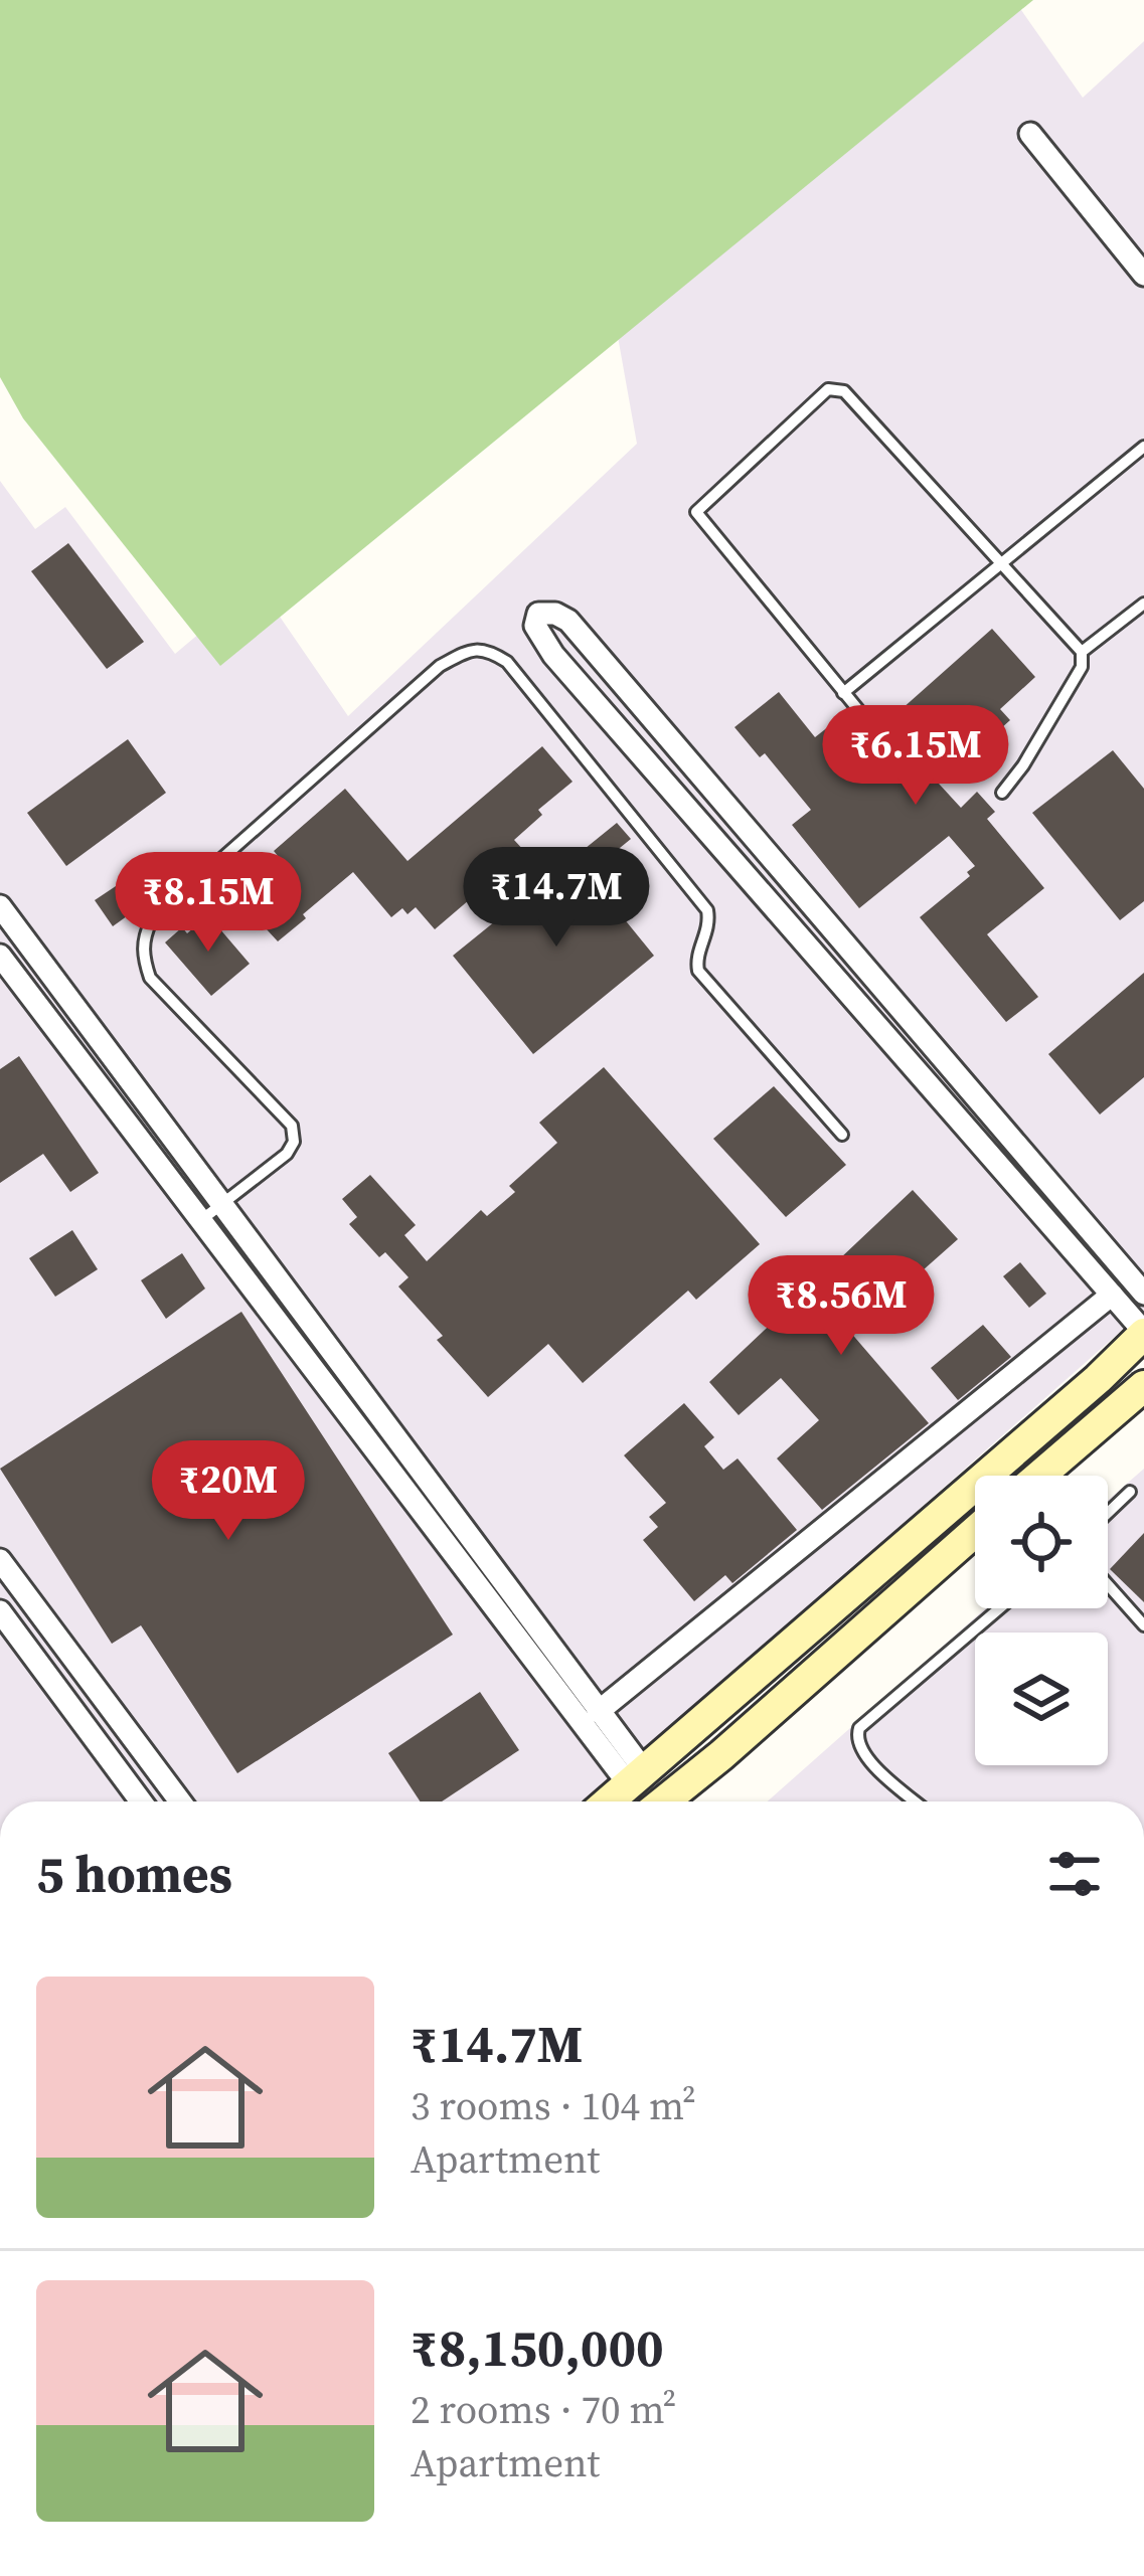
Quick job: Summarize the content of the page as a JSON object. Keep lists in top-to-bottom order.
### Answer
{
  "page": {
    "price": [
      "₹6.15M",
      "₹14.7M",
      "₹8.15M",
      "₹8.56M",
      "₹20M"
    ],
    "heading": "5 homes",
    "list": [
      {
        "name": "₹14.7M",
        "note": "3 rooms · 104 m² · Apartment"
      },
      {
        "name": "₹8,150,000",
        "note": "2 rooms · 70 m² · Apartment"
      }
    ]
  }
}
